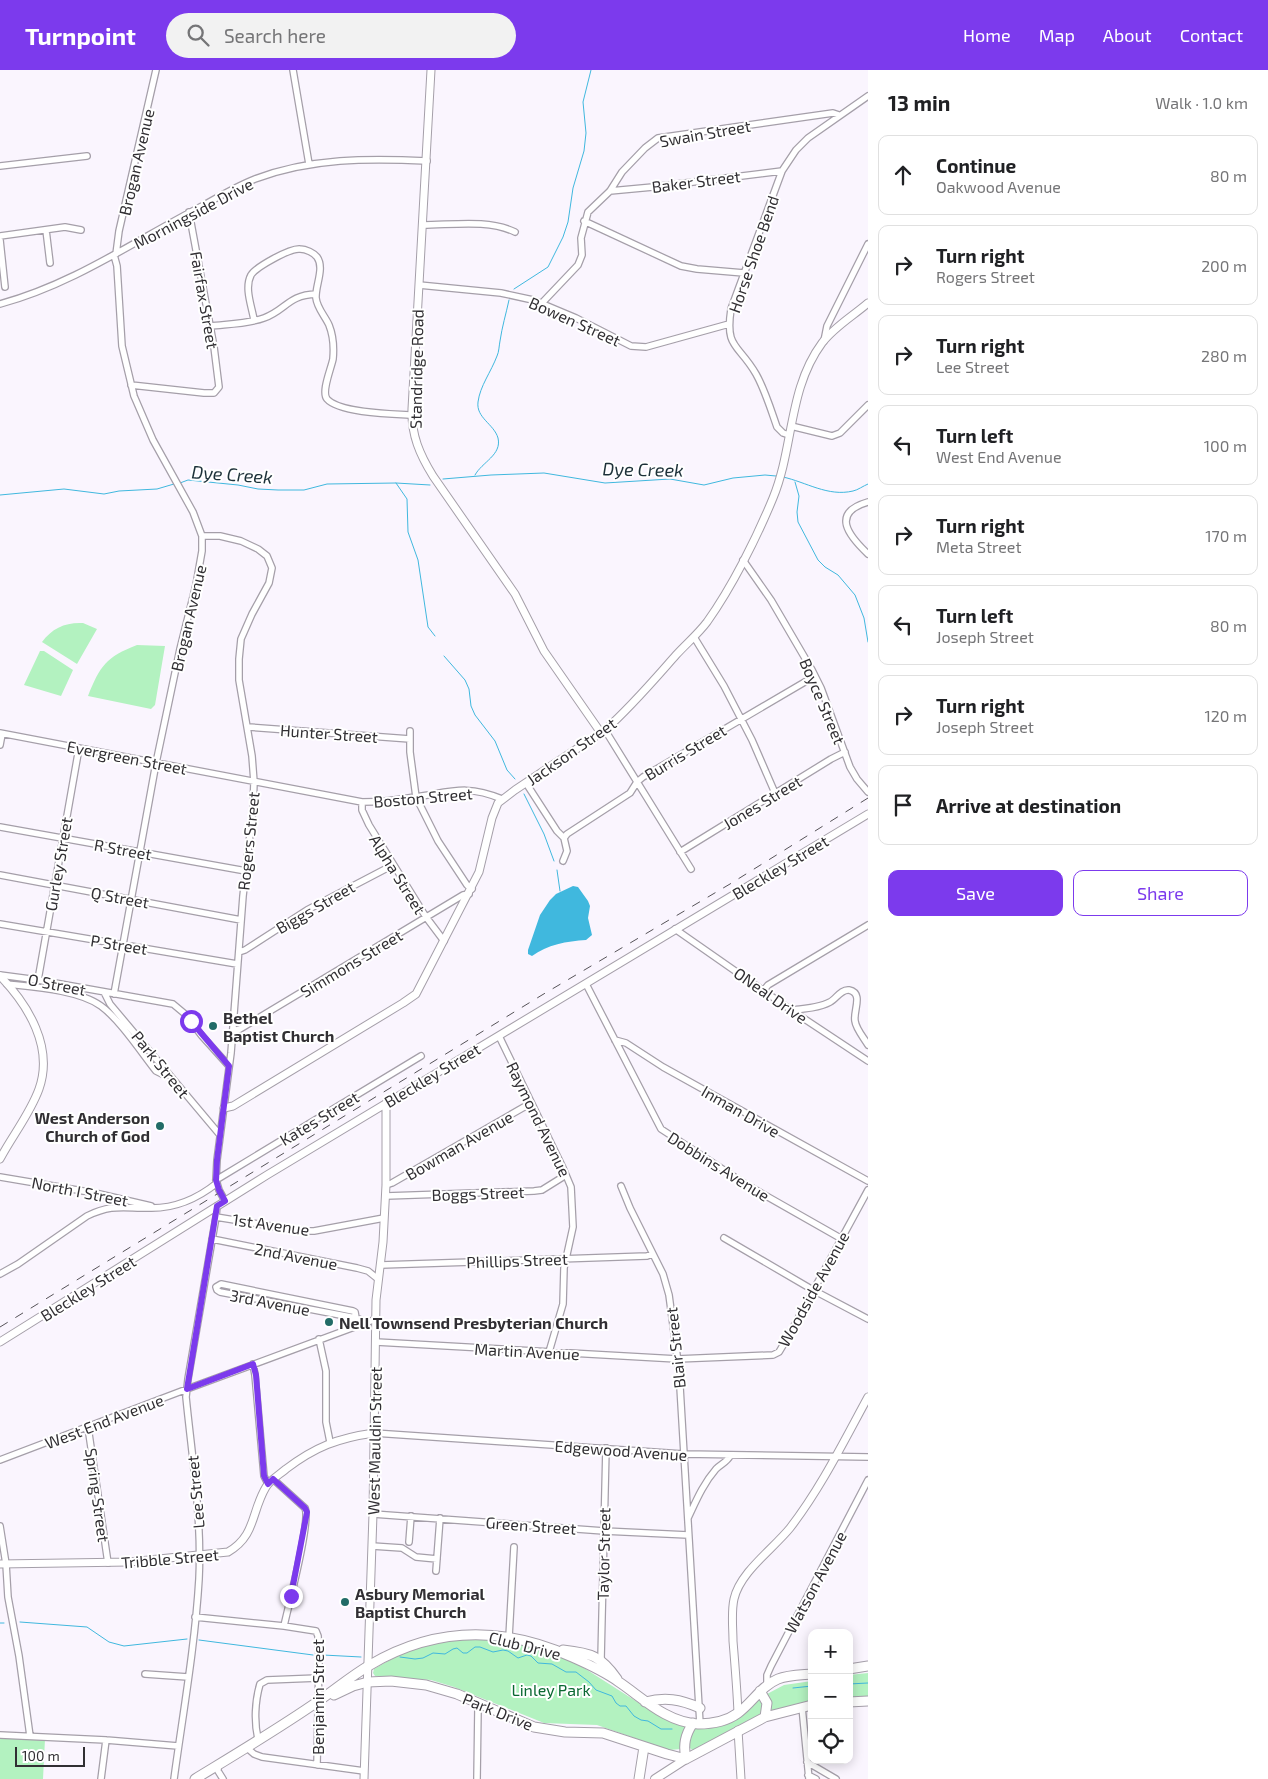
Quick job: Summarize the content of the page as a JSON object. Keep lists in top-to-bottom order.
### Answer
{
  "streets": {
    "main road": ["Club Drive", "Park Drive"],
    "street": [
      "Swain Street",
      "Brogan Avenue",
      "Baker Street",
      "Morningside Drive",
      "Horse Shoe Bend",
      "Fairfax Street",
      "Bowen Street",
      "Standridge Road",
      "Boyce Street",
      "Hunter Street",
      "Jackson Street",
      "Burris Street",
      "Evergreen Street",
      "Boston Street",
      "Jones Street",
      "Rogers Street",
      "R Street",
      "Gurley Street",
      "Bleckley Street",
      "Alpha Street",
      "Q Street",
      "Biggs Street",
      "P Street",
      "Simmons Street",
      "O Street",
      "ONeal Drive",
      "Park Street",
      "Inman Drive",
      "Kates Street",
      "Raymond Avenue",
      "Bowman Avenue",
      "Dobbins Avenue",
      "North I Street",
      "Boggs Street",
      "1st Avenue",
      "2nd Avenue",
      "Phillips Street",
      "Woodside Avenue",
      "3rd Avenue",
      "Blair Street",
      "Martin Avenue",
      "West End Avenue",
      "West Mauldin Street",
      "Edgewood Avenue",
      "Lee Street",
      "Spring Street",
      "Green Street",
      "Taylor Street",
      "Tribble Street",
      "Watson Avenue",
      "Benjamin Street"
    ]
  },
  "crossings": [
    ["Swain Street", "Baker Street"],
    ["Swain Street", "Horse Shoe Bend"],
    ["Brogan Avenue", "Morningside Drive"],
    ["Brogan Avenue", "Fairfax Street"],
    ["Brogan Avenue", "Evergreen Street"],
    ["Brogan Avenue", "Rogers Street"],
    ["Brogan Avenue", "R Street"],
    ["Brogan Avenue", "Q Street"],
    ["Brogan Avenue", "P Street"],
    ["Brogan Avenue", "O Street"],
    ["Baker Street", "Horse Shoe Bend"],
    ["Morningside Drive", "Fairfax Street"],
    ["Morningside Drive", "Standridge Road"],
    ["Horse Shoe Bend", "Bowen Street"],
    ["Horse Shoe Bend", "Jackson Street"],
    ["Bowen Street", "Standridge Road"],
    ["Standridge Road", "Jackson Street"],
    ["Boyce Street", "Jackson Street"],
    ["Boyce Street", "Burris Street"],
    ["Boyce Street", "Jones Street"],
    ["Hunter Street", "Rogers Street"],
    ["Jackson Street", "Boston Street"],
    ["Evergreen Street", "Boston Street"],
    ["Evergreen Street", "Rogers Street"],
    ["Evergreen Street", "Gurley Street"],
    ["Boston Street", "Rogers Street"],
    ["Boston Street", "Alpha Street"],
    ["Rogers Street", "R Street"],
    ["Rogers Street", "Bleckley Street"],
    ["Rogers Street", "Q Street"],
    ["Rogers Street", "Biggs Street"],
    ["Rogers Street", "P Street"],
    ["Rogers Street", "Simmons Street"],
    ["Rogers Street", "O Street"],
    ["Rogers Street", "Park Street"],
    ["Rogers Street", "Kates Street"],
    ["R Street", "Gurley Street"],
    ["Gurley Street", "Q Street"],
    ["Gurley Street", "P Street"],
    ["Gurley Street", "O Street"],
    ["Bleckley Street", "ONeal Drive"],
    ["Bleckley Street", "Raymond Avenue"],
    ["Bleckley Street", "Dobbins Avenue"],
    ["Bleckley Street", "West Mauldin Street"],
    ["Bleckley Street", "Lee Street"],
    ["Alpha Street", "Biggs Street"],
    ["Alpha Street", "Simmons Street"],
    ["O Street", "Park Street"],
    ["Inman Drive", "Dobbins Avenue"],
    ["Kates Street", "North I Street"],
    ["Raymond Avenue", "Bowman Avenue"],
    ["Raymond Avenue", "Boggs Street"],
    ["Raymond Avenue", "Phillips Street"],
    ["Raymond Avenue", "Martin Avenue"],
    ["Bowman Avenue", "West Mauldin Street"],
    ["Dobbins Avenue", "Woodside Avenue"],
    ["Boggs Street", "West Mauldin Street"],
    ["1st Avenue", "West Mauldin Street"],
    ["1st Avenue", "Lee Street"],
    ["2nd Avenue", "West Mauldin Street"],
    ["2nd Avenue", "Lee Street"],
    ["Phillips Street", "Blair Street"],
    ["Phillips Street", "West Mauldin Street"],
    ["Woodside Avenue", "Blair Street"],
    ["Woodside Avenue", "Martin Avenue"],
    ["3rd Avenue", "West End Avenue"],
    ["Blair Street", "Martin Avenue"],
    ["Blair Street", "Edgewood Avenue"],
    ["Blair Street", "Green Street"],
    ["Blair Street", "Club Drive"],
    ["Martin Avenue", "West Mauldin Street"],
    ["West End Avenue", "West Mauldin Street"],
    ["West End Avenue", "Lee Street"],
    ["West End Avenue", "Spring Street"],
    ["West Mauldin Street", "Edgewood Avenue"],
    ["West Mauldin Street", "Green Street"],
    ["West Mauldin Street", "Tribble Street"],
    ["West Mauldin Street", "Club Drive"],
    ["West Mauldin Street", "Park Drive"],
    ["Edgewood Avenue", "Taylor Street"],
    ["Edgewood Avenue", "Tribble Street"],
    ["Lee Street", "Tribble Street"],
    ["Lee Street", "Benjamin Street"],
    ["Spring Street", "Tribble Street"],
    ["Green Street", "Taylor Street"],
    ["Club Drive", "Benjamin Street"],
    ["Club Drive", "Park Drive"],
    ["Benjamin Street", "Park Drive"]
  ],
  "water": ["Dye Creek"],
  "parks": ["Linley Park"],
  "places": [
    "Bethel Baptist Church",
    "West Anderson Church of God",
    "Nell Townsend Presbyterian Church",
    "Asbury Memorial Baptist Church"
  ],
  "scale_bar": "100 m",
  "page": {
    "header": "Turnpoint",
    "search": "Search here",
    "nav": [
      "Home",
      "Map",
      "About",
      "Contact"
    ],
    "heading": ["13 min", "Walk · 1.0 km"],
    "list": [
      ["Continue", "Oakwood Avenue", "80 m"],
      ["Turn right", "Rogers Street", "200 m"],
      ["Turn right", "Lee Street", "280 m"],
      ["Turn left", "West End Avenue", "100 m"],
      ["Turn right", "Meta Street", "170 m"],
      ["Turn left", "Joseph Street", "80 m"],
      ["Turn right", "Joseph Street", "120 m"],
      "Arrive at destination"
    ],
    "buttons": ["Save", "Share"],
    "map_buttons": ["+", "−"],
    "scale": "100 m"
  }
}
